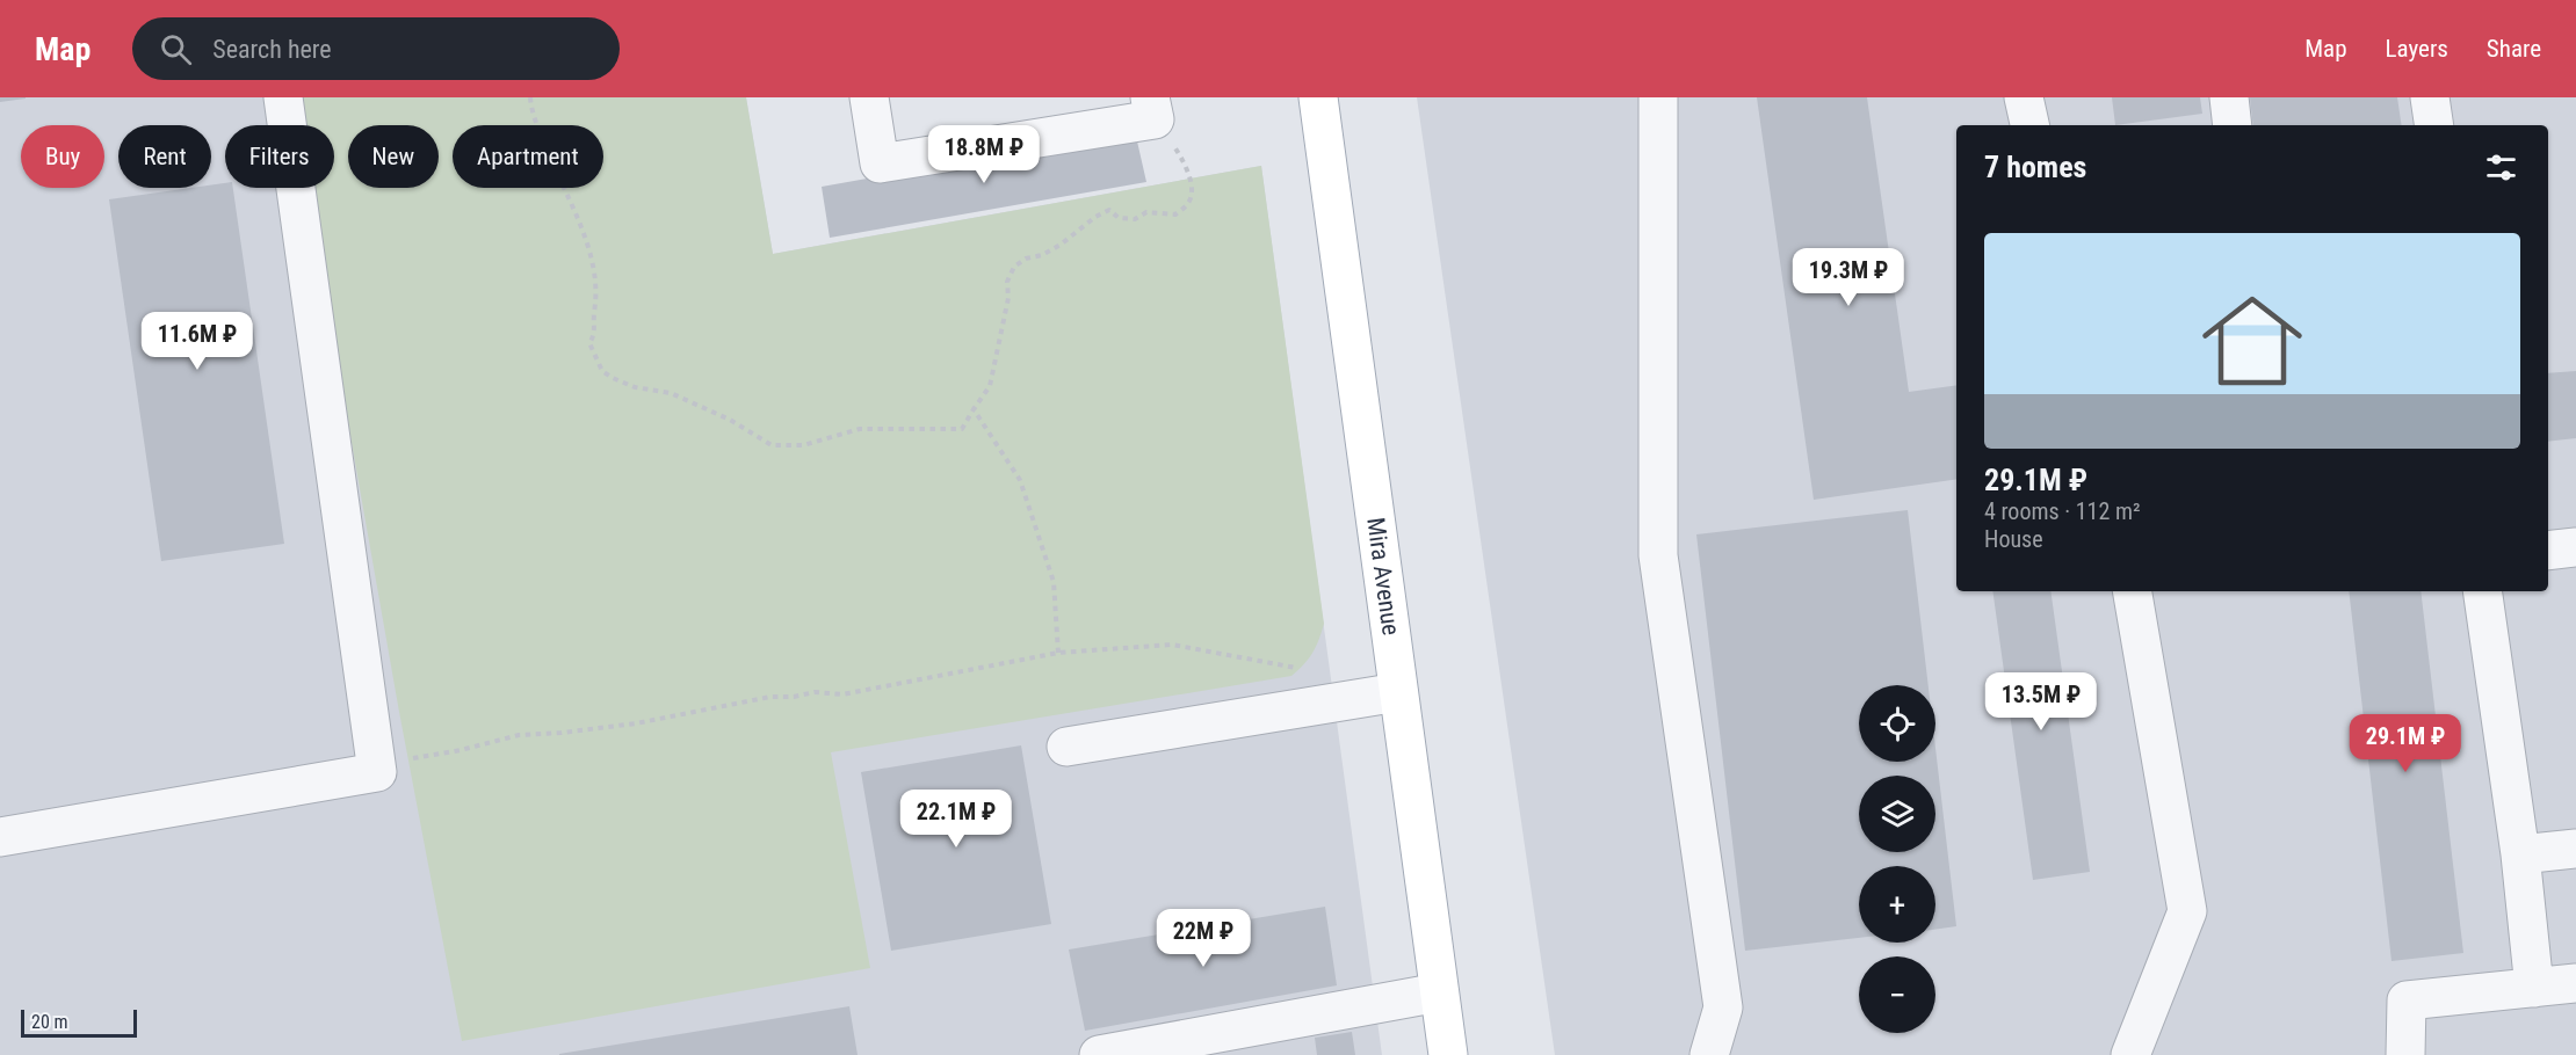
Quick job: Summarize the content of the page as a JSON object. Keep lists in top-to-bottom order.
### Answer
{
  "streets": {
    "main road": ["Mira Avenue"]
  },
  "scale_bar": "20 m",
  "page": {
    "header": "Map",
    "search": "Search here",
    "nav": ["Map", "Layers", "Share"],
    "price": [
      "18.8M ₽",
      "19.3M ₽",
      "11.6M ₽",
      "13.5M ₽",
      "29.1M ₽",
      "22.1M ₽",
      "22M ₽"
    ],
    "chip": [
      "Buy",
      "Rent",
      "Filters",
      "New",
      "Apartment"
    ],
    "heading": "7 homes",
    "list": [
      {
        "name": "29.1M ₽",
        "note": "4 rooms · 112 m² · House"
      }
    ],
    "map_buttons": ["+", "−"],
    "scale": "20 m"
  }
}
